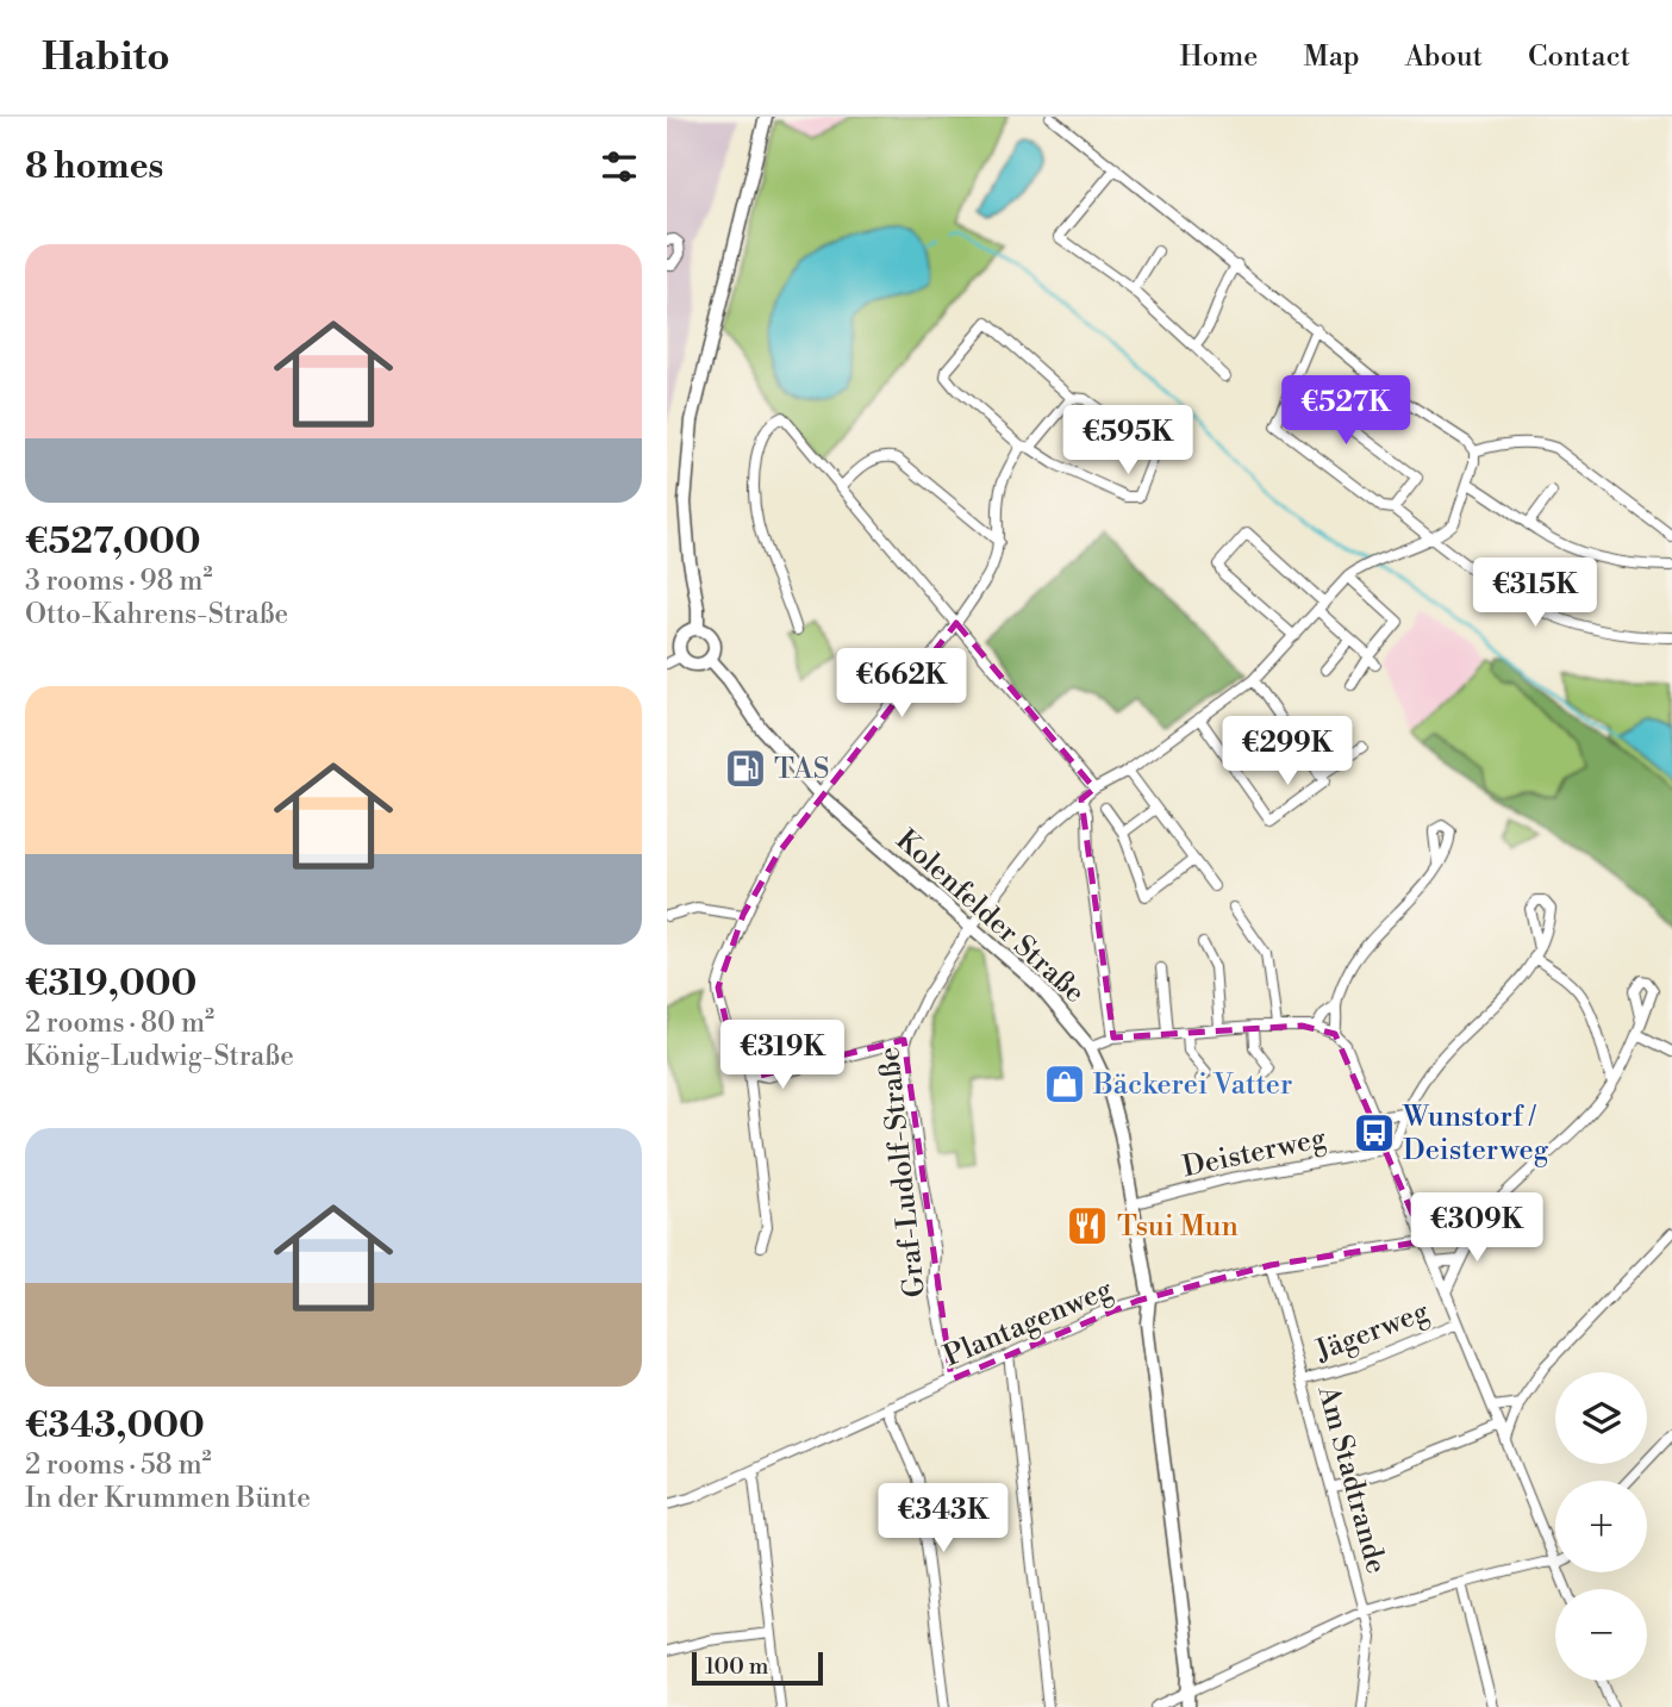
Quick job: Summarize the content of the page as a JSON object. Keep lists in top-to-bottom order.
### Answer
{
  "streets": {
    "main road": ["Kolenfelder Straße"],
    "street": [
      "Deisterweg",
      "Graf-Ludolf-Straße",
      "Plantagenweg",
      "Jägerweg",
      "Am Stadtrande"
    ]
  },
  "crossings": [
    ["Kolenfelder Straße", "Deisterweg"],
    ["Kolenfelder Straße", "Graf-Ludolf-Straße"],
    ["Kolenfelder Straße", "Plantagenweg"],
    ["Graf-Ludolf-Straße", "Plantagenweg"],
    ["Plantagenweg", "Am Stadtrande"],
    ["Jägerweg", "Am Stadtrande"]
  ],
  "places": {
    "fuel station": ["TAS"],
    "shop": ["Bäckerei Vatter"],
    "bus stop": ["Wunstorf / Deisterweg"],
    "restaurant": ["Tsui Mun"]
  },
  "scale_bar": "100 m",
  "page": {
    "header": "Habito",
    "nav": [
      "Home",
      "Map",
      "About",
      "Contact"
    ],
    "heading": "8 homes",
    "list": [
      {
        "name": "€527,000",
        "note": "3 rooms · 98 m² · Otto-Kahrens-Straße"
      },
      {
        "name": "€319,000",
        "note": "2 rooms · 80 m² · König-Ludwig-Straße"
      },
      {
        "name": "€343,000",
        "note": "2 rooms · 58 m² · In der Krummen Bünte"
      }
    ],
    "price": [
      "€527K",
      "€595K",
      "€315K",
      "€662K",
      "€299K",
      "€319K",
      "€309K",
      "€343K"
    ],
    "map_buttons": ["+", "−"],
    "scale": "100 m"
  }
}
